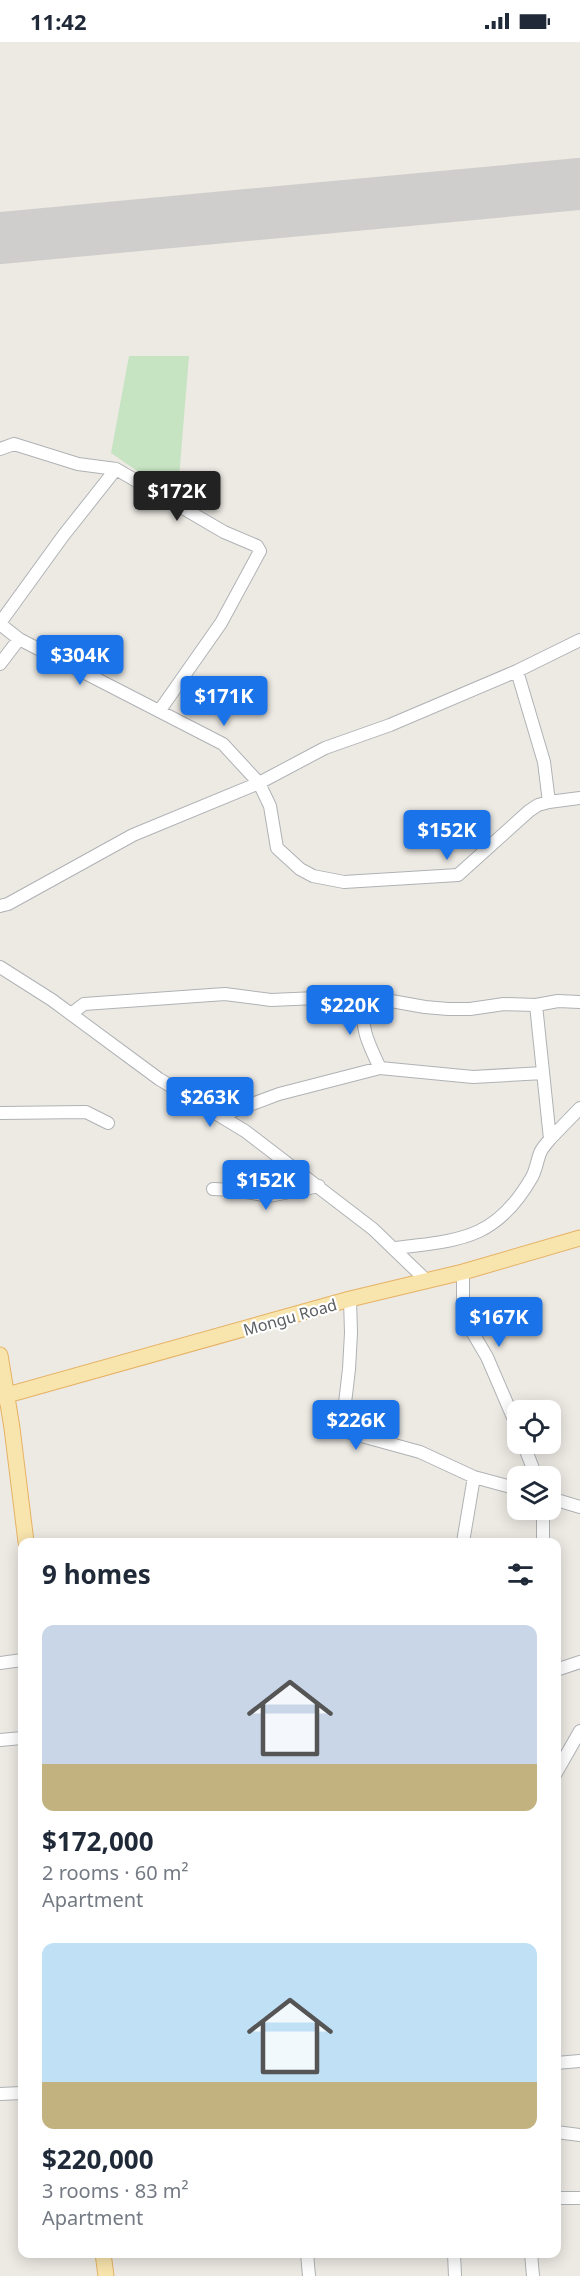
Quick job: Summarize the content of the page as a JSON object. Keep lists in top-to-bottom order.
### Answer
{
  "streets": {
    "main road": ["Mongu Road"]
  },
  "page": {
    "status": "11:42",
    "price": [
      "$172K",
      "$304K",
      "$171K",
      "$152K",
      "$220K",
      "$263K",
      "$152K",
      "$167K",
      "$226K"
    ],
    "heading": "9 homes",
    "list": [
      {
        "name": "$172,000",
        "note": "2 rooms · 60 m² · Apartment"
      },
      {
        "name": "$220,000",
        "note": "3 rooms · 83 m² · Apartment"
      }
    ]
  }
}
